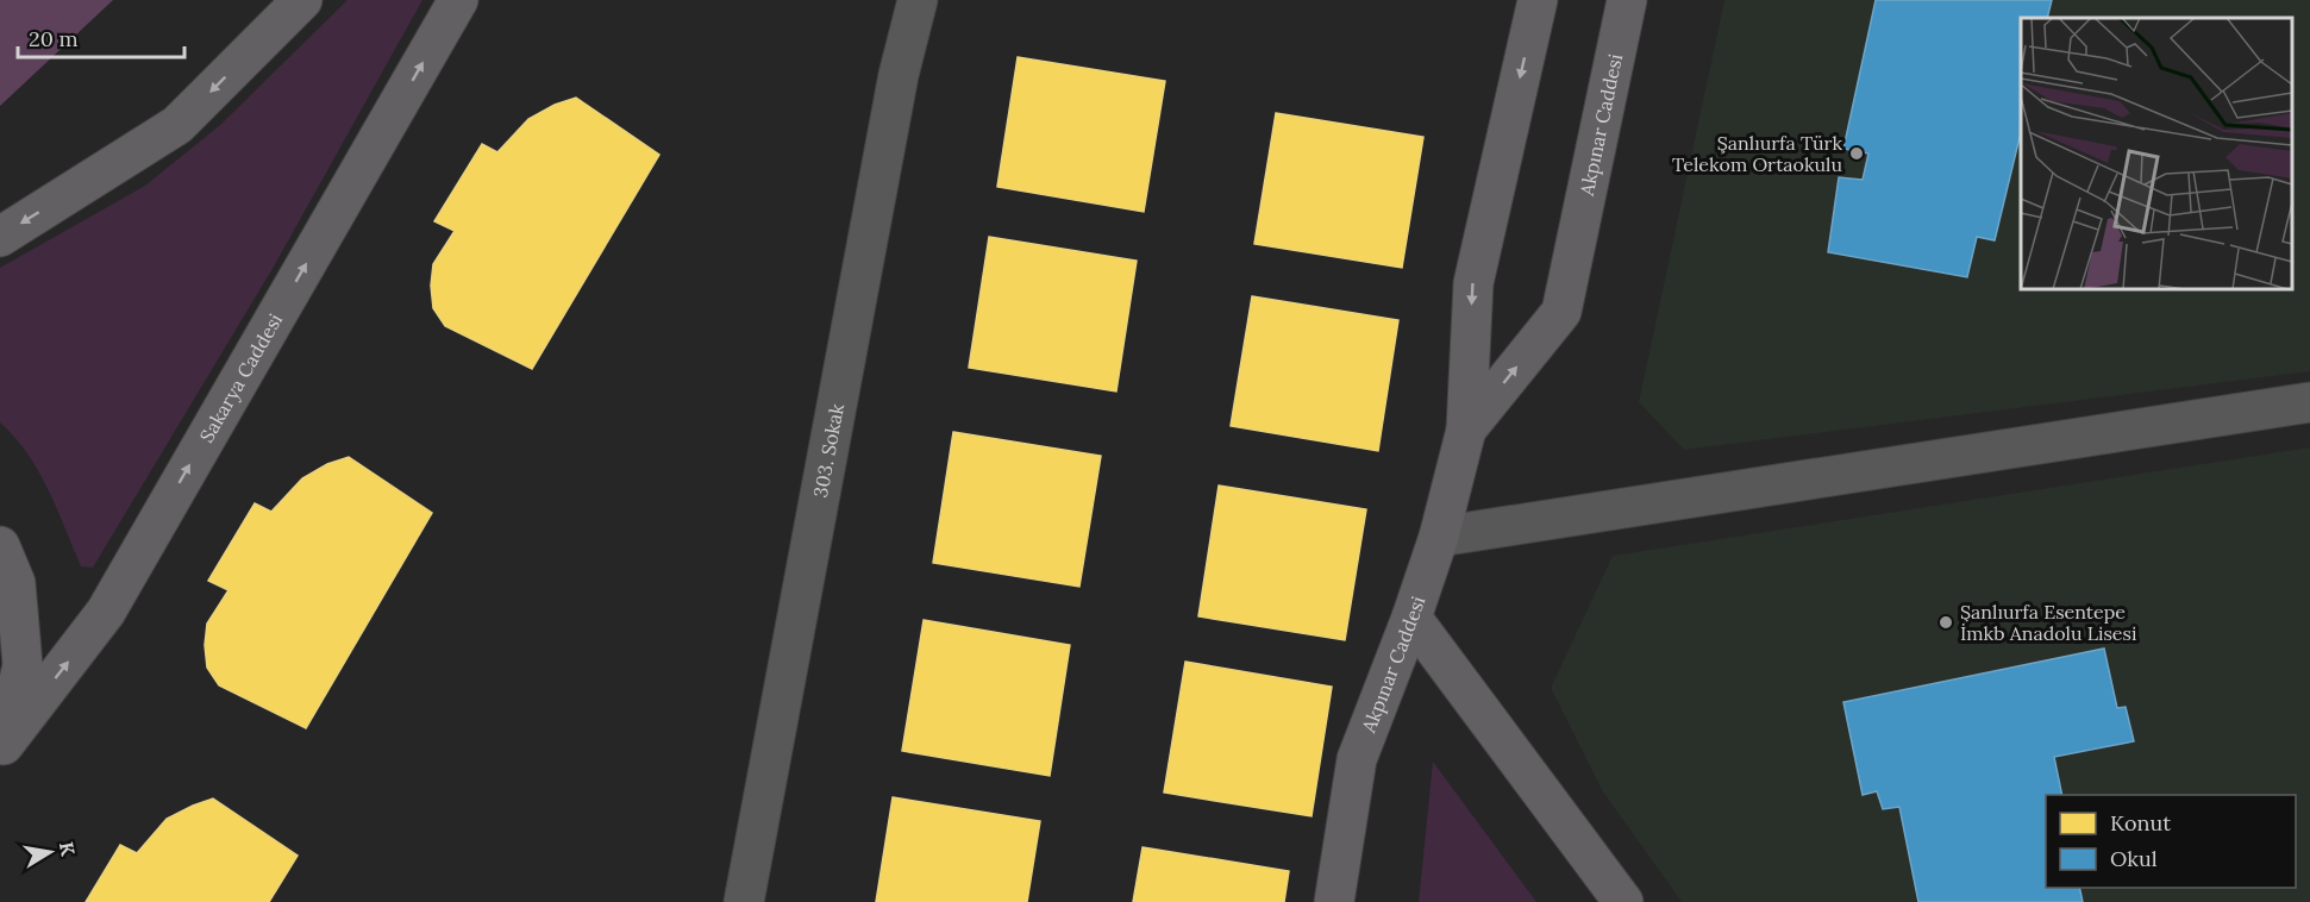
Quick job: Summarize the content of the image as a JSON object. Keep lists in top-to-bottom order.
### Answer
{
  "streets": {
    "street": ["Akpınar Caddesi", "Sakarya Caddesi", "303. Sokak"]
  },
  "places": ["Şanlıurfa Türk Telekom Ortaokulu", "Şanlıurfa Esentepe İmkb Anadolu Lisesi"],
  "legend": ["Konut", "Okul"],
  "scale_bar": "20 m",
  "north": "right"
}
